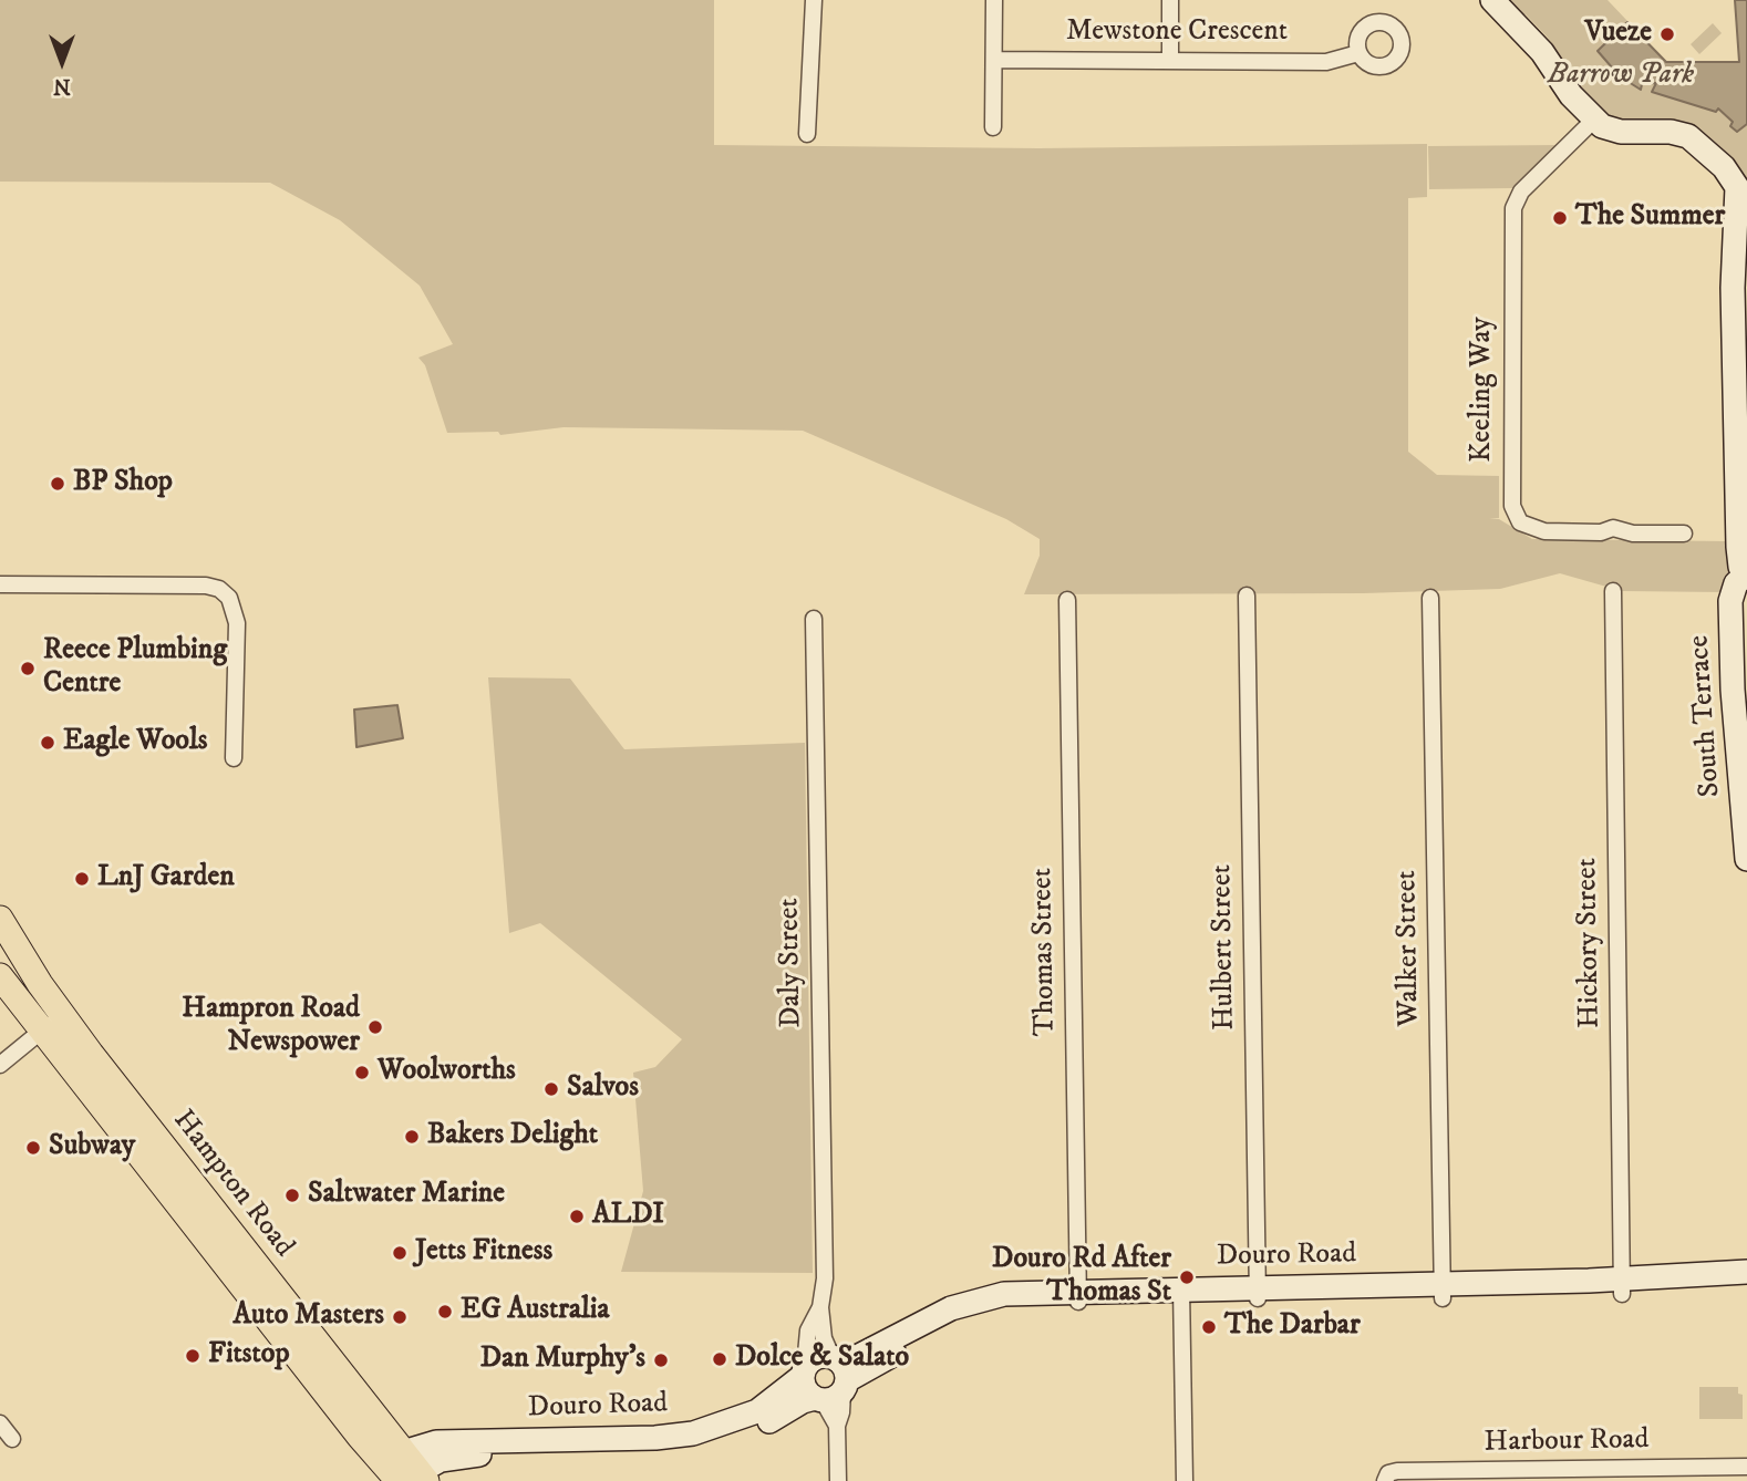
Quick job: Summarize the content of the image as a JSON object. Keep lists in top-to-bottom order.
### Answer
{
  "streets": {
    "main road": ["Hampton Road"],
    "street": [
      "Mewstone Crescent",
      "Keeling Way",
      "South Terrace",
      "Hickory Street",
      "Hulbert Street",
      "Walker Street",
      "Thomas Street",
      "Daly Street",
      "Douro Road",
      "Harbour Road"
    ]
  },
  "crossings": [
    ["Hickory Street", "Douro Road"],
    ["Hulbert Street", "Douro Road"],
    ["Walker Street", "Douro Road"],
    ["Thomas Street", "Douro Road"],
    ["Daly Street", "Douro Road"],
    ["Hampton Road", "Douro Road"]
  ],
  "parks": ["Barrow Park"],
  "places": [
    "Vueze",
    "The Summer",
    "BP Shop",
    "Reece Plumbing Centre",
    "Eagle Wools",
    "LnJ Garden",
    "Hampron Road Newspower",
    "Woolworths",
    "Salvos",
    "Bakers Delight",
    "Subway",
    "Saltwater Marine",
    "ALDI",
    "Jetts Fitness",
    "Douro Rd After Thomas St",
    "EG Australia",
    "Auto Masters",
    "The Darbar",
    "Fitstop",
    "Dolce & Salato",
    "Dan Murphy's"
  ],
  "north": "bottom"
}
